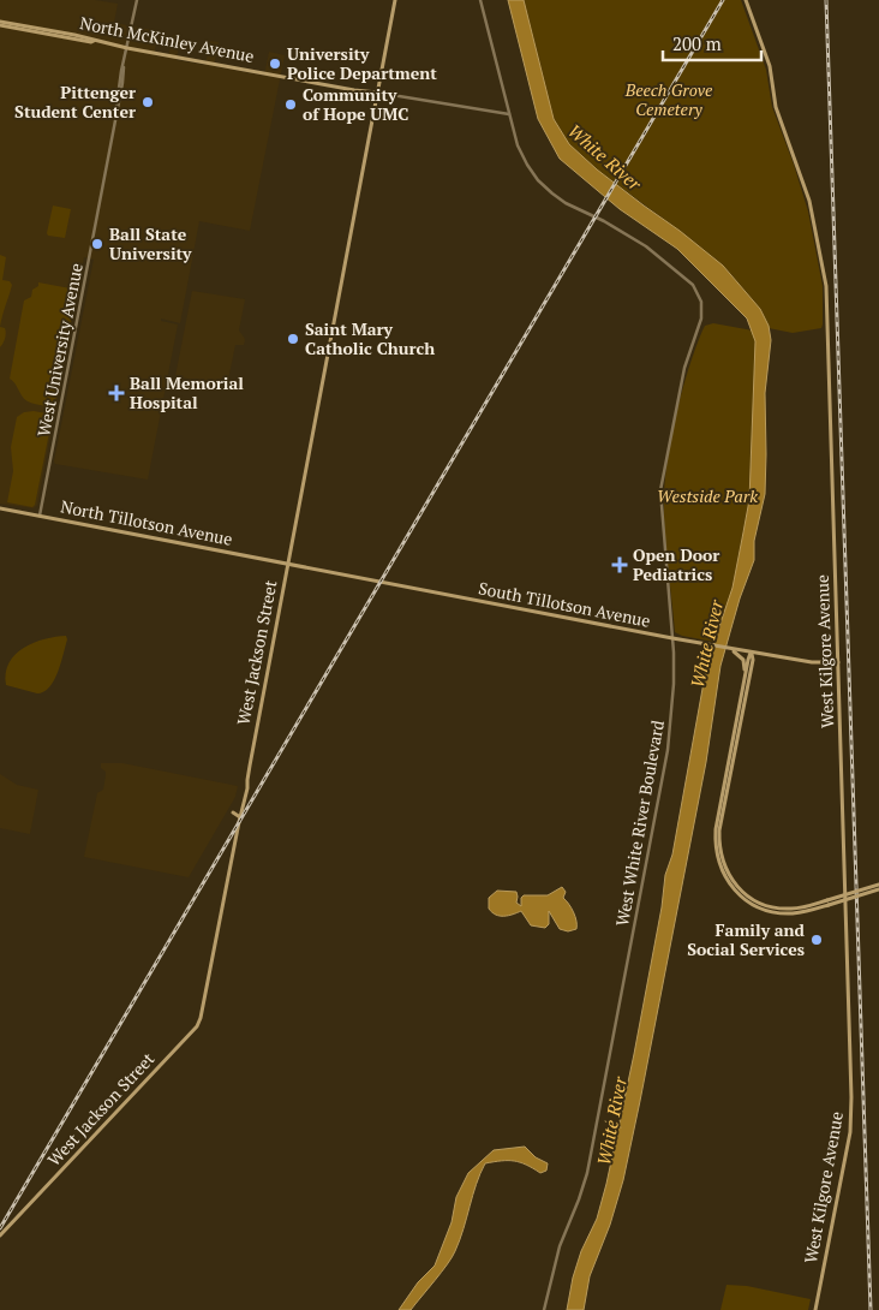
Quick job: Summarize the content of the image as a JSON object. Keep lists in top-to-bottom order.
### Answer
{
  "streets": {
    "main road": [
      "North McKinley Avenue",
      "North Tillotson Avenue",
      "South Tillotson Avenue",
      "West Kilgore Avenue",
      "West Jackson Street"
    ],
    "street": ["West University Avenue", "West White River Boulevard"]
  },
  "crossings": [
    ["North McKinley Avenue", "West University Avenue"],
    ["North McKinley Avenue", "West Jackson Street"],
    ["West University Avenue", "North Tillotson Avenue"],
    ["North Tillotson Avenue", "South Tillotson Avenue"],
    ["North Tillotson Avenue", "West Jackson Street"],
    ["South Tillotson Avenue", "West Jackson Street"],
    ["South Tillotson Avenue", "West White River Boulevard"]
  ],
  "water": ["White River"],
  "parks": ["Beech Grove Cemetery", "Westside Park"],
  "places": {
    "other": [
      "University Police Department",
      "Pittenger Student Center",
      "Community of Hope UMC",
      "Ball State University",
      "Saint Mary Catholic Church",
      "Family and Social Services"
    ],
    "health": ["Ball Memorial Hospital", "Open Door Pediatrics"]
  },
  "scale_bar": "200 m"
}
